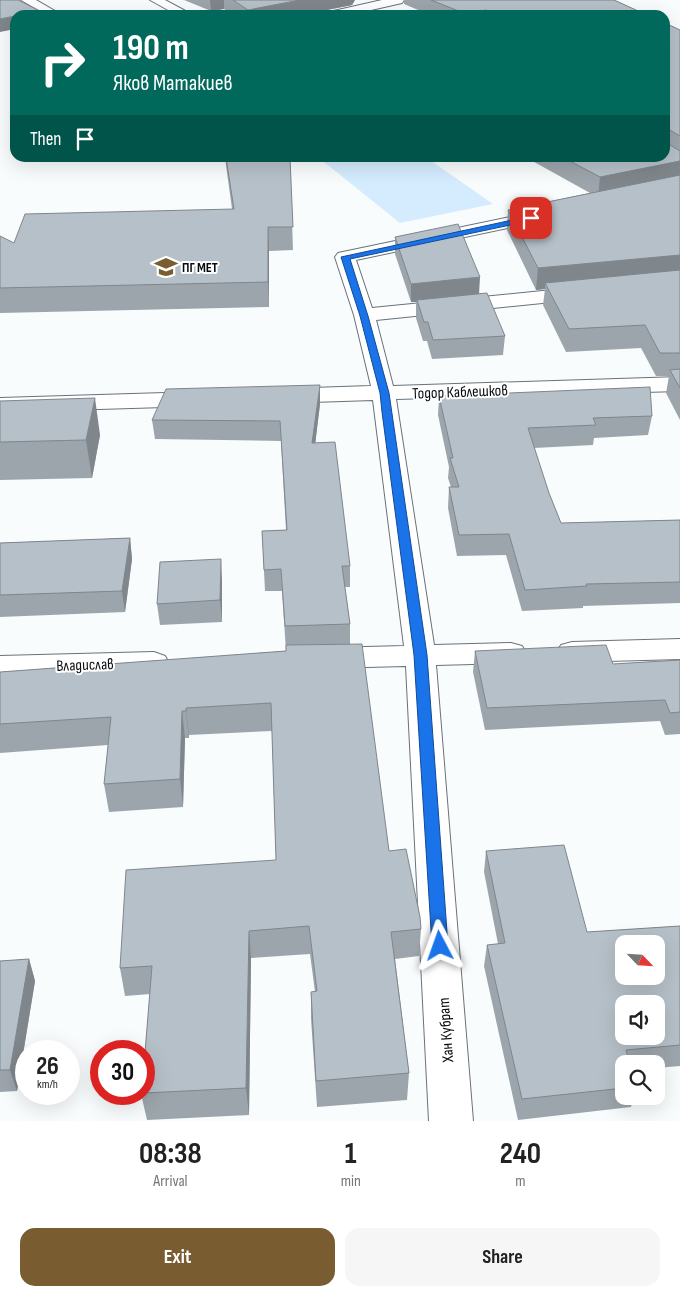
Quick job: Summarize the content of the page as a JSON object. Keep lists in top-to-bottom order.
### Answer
{
  "streets": {
    "street": ["Тодор Каблешков", "Владислав", "Хан Кубрат"]
  },
  "crossings": [
    ["Тодор Каблешков", "Хан Кубрат"]
  ],
  "places": {
    "school or university": ["ПГ МЕТ"]
  },
  "north": "bottom right",
  "page": {
    "turn": ["190 m", "Яков Матакиев"],
    "then": "Then",
    "speed": "26 km/h",
    "limit": "30",
    "eta": [
      "08:38",
      "Arrival",
      "1",
      "min",
      "240",
      "m"
    ],
    "buttons": ["Exit", "Share"]
  }
}
